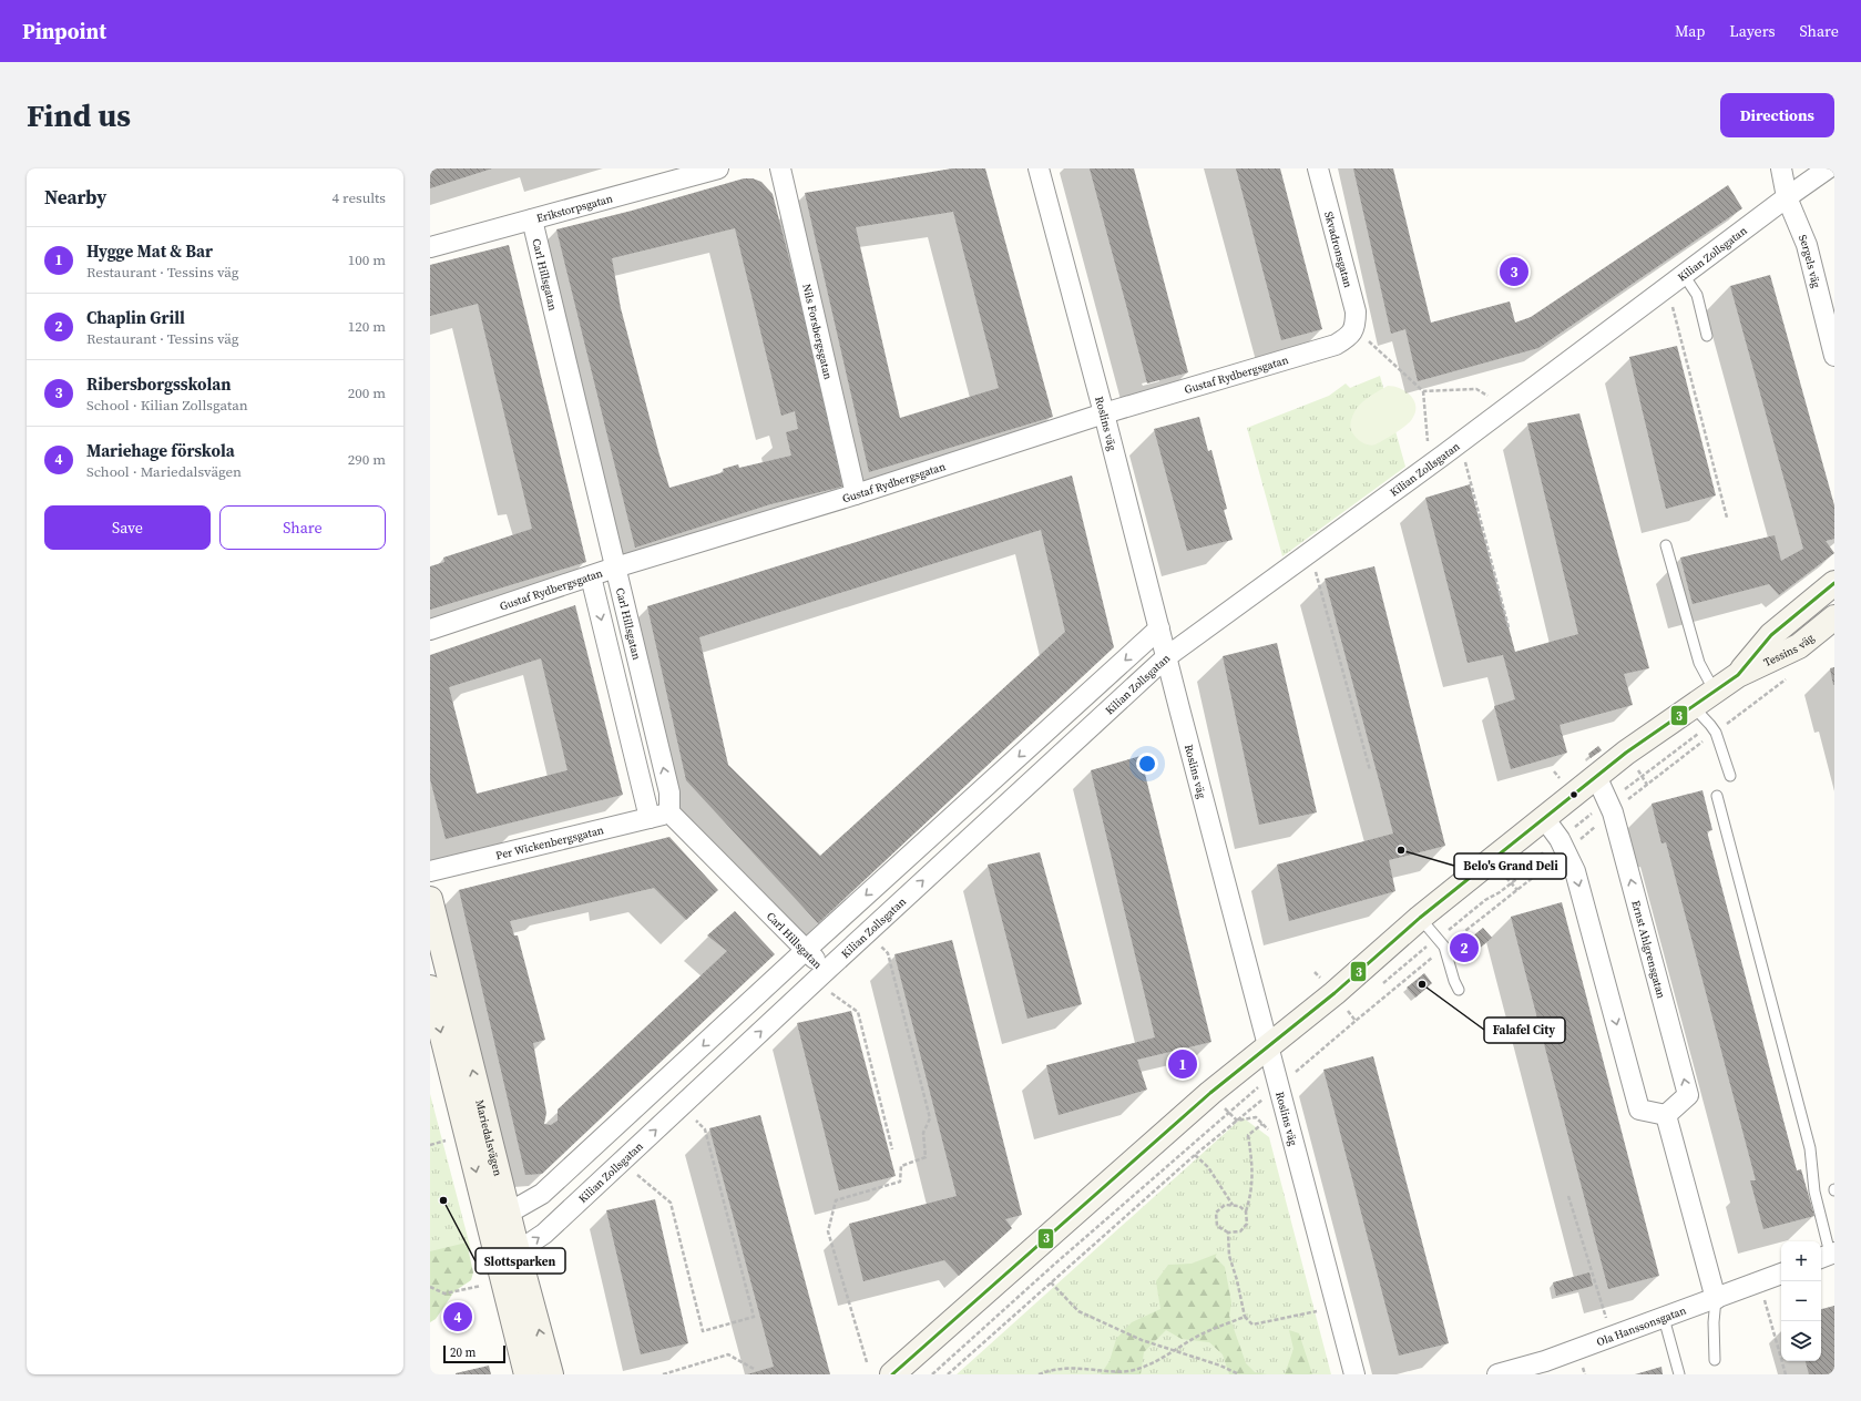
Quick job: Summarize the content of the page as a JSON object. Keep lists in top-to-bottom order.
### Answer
{
  "streets": {
    "street": [
      "Erikstorpsgatan",
      "Skvadronsgatan",
      "Kilian Zollsgatan",
      "Sergels väg",
      "Carl Hillsgatan",
      "Nils Forsbergsgatan",
      "Gustaf Rydbergsgatan",
      "Roslins väg",
      "Tessins väg",
      "Per Wickenbergsgatan",
      "Ernst Ahlgrensgatan",
      "Mariedalsvägen",
      "Ola Hanssonsgatan"
    ]
  },
  "crossings": [
    ["Erikstorpsgatan", "Carl Hillsgatan"],
    ["Skvadronsgatan", "Gustaf Rydbergsgatan"],
    ["Kilian Zollsgatan", "Sergels väg"],
    ["Kilian Zollsgatan", "Carl Hillsgatan"],
    ["Kilian Zollsgatan", "Roslins väg"],
    ["Kilian Zollsgatan", "Mariedalsvägen"],
    ["Carl Hillsgatan", "Gustaf Rydbergsgatan"],
    ["Carl Hillsgatan", "Per Wickenbergsgatan"],
    ["Nils Forsbergsgatan", "Gustaf Rydbergsgatan"],
    ["Gustaf Rydbergsgatan", "Roslins väg"],
    ["Roslins väg", "Tessins väg"],
    ["Tessins väg", "Ernst Ahlgrensgatan"]
  ],
  "places": ["Belo's Grand Deli", "Falafel City", "Slottsparken"],
  "lines": ["transit line 3"],
  "scale_bar": "20 m",
  "page": {
    "header": "Pinpoint",
    "nav": ["Map", "Layers", "Share"],
    "buttons": [
      "Directions",
      ["Save", "Share"]
    ],
    "title": "Find us",
    "heading": ["Nearby", "4 results"],
    "list": [
      {
        "mark": "1",
        "name": "Hygge Mat & Bar",
        "note": "Restaurant · Tessins väg",
        "value": "100 m"
      },
      {
        "mark": "2",
        "name": "Chaplin Grill",
        "note": "Restaurant · Tessins väg",
        "value": "120 m"
      },
      {
        "mark": "3",
        "name": "Ribersborgsskolan",
        "note": "School · Kilian Zollsgatan",
        "value": "200 m"
      },
      {
        "mark": "4",
        "name": "Mariehage förskola",
        "note": "School · Mariedalsvägen",
        "value": "290 m"
      }
    ],
    "pins": [
      "3",
      "2",
      "1",
      "4"
    ],
    "map_buttons": ["+", "−"],
    "scale": "20 m"
  }
}
